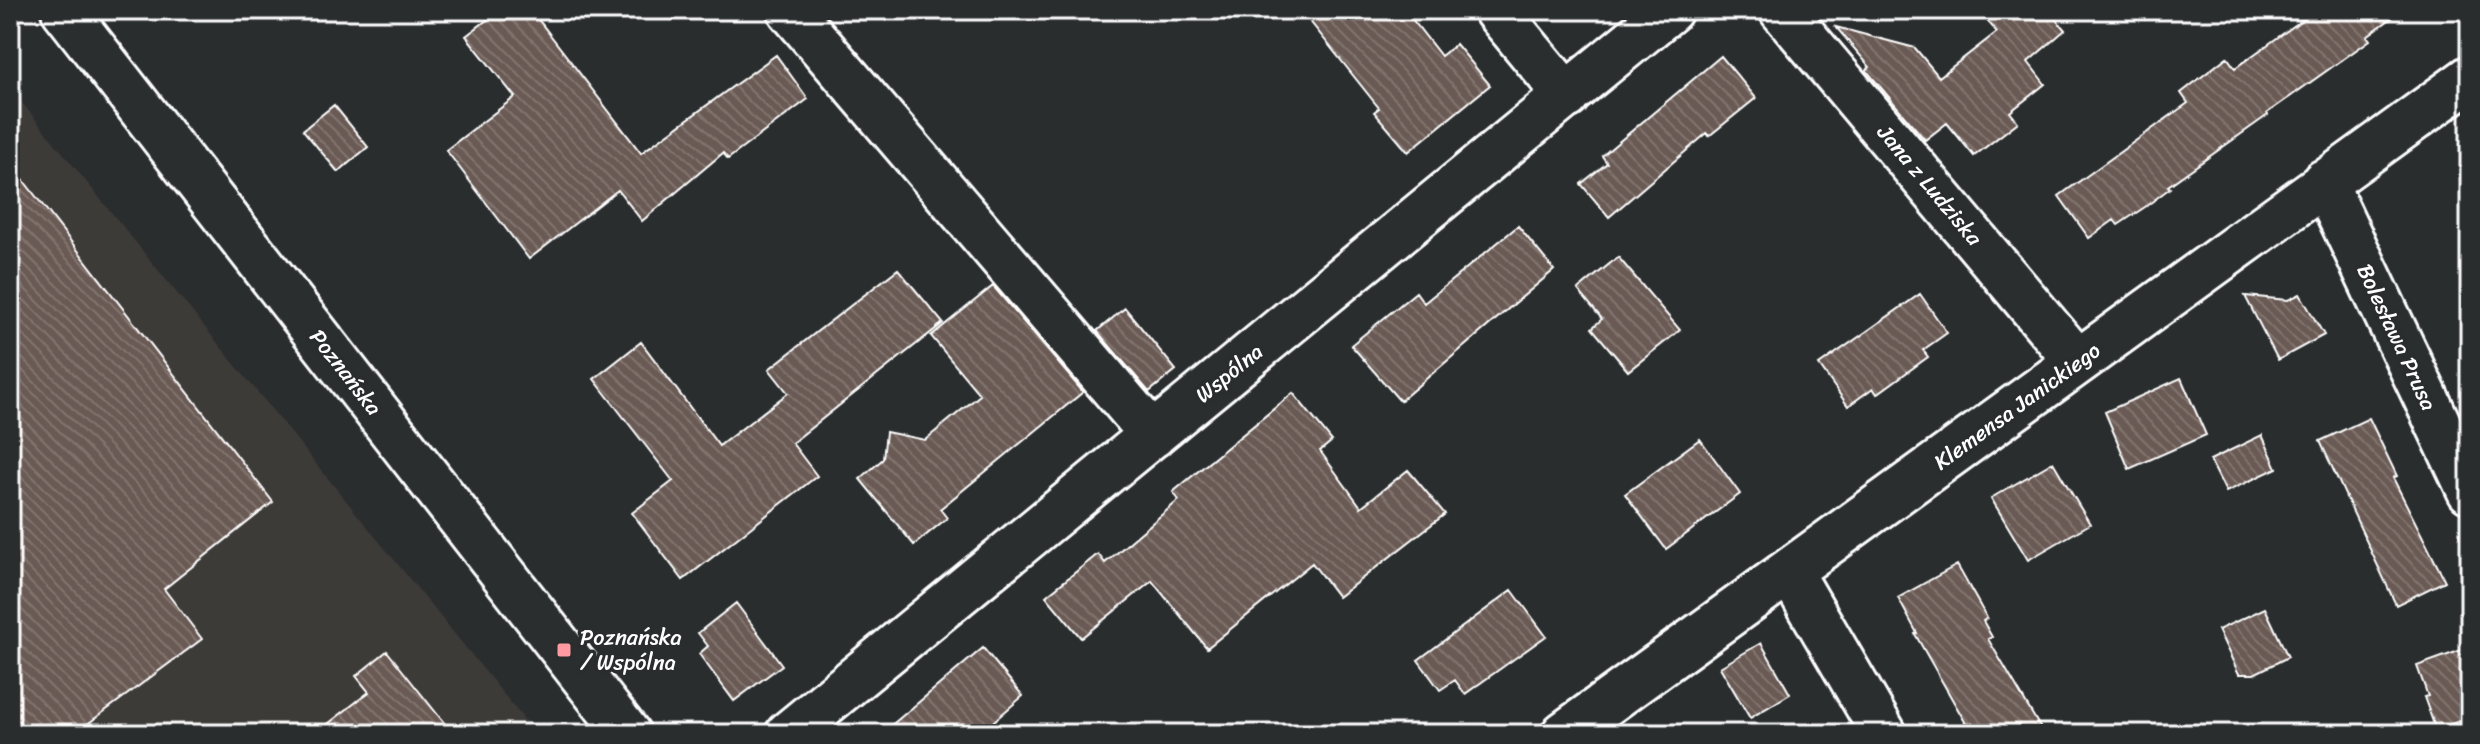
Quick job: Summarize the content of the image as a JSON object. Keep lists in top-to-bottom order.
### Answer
{
  "streets": {
    "street": [
      "Jana z Ludziska",
      "Bolesława Prusa",
      "Poznańska",
      "Wspólna",
      "Klemensa Janickiego"
    ]
  },
  "crossings": [
    ["Jana z Ludziska", "Klemensa Janickiego"],
    ["Bolesława Prusa", "Klemensa Janickiego"]
  ],
  "places": {
    "transit": ["Poznańska / Wspólna"]
  }
}
